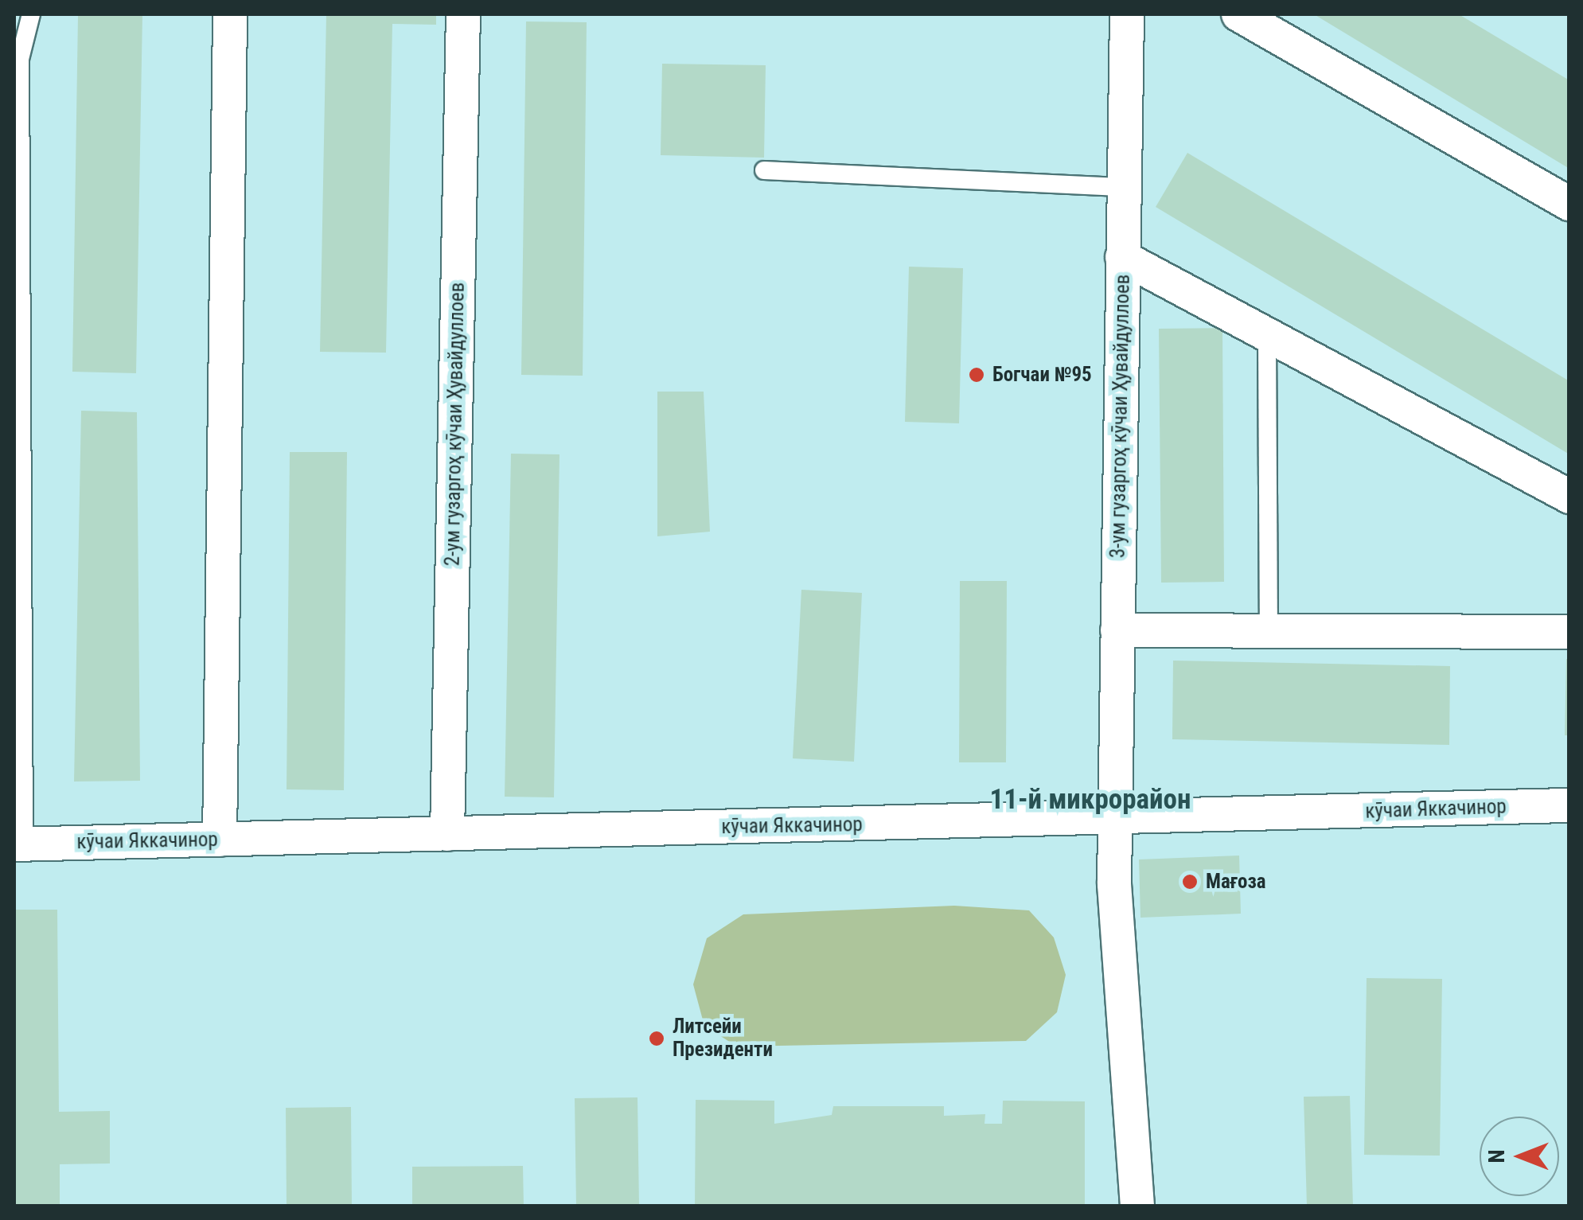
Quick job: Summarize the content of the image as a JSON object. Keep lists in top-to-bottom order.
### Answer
{
  "streets": {
    "street": ["3-ум гузаргоҳ кӯчаи Ҳувайдуллоев", "2-ум гузаргоҳ кӯчаи Ҳувайдуллоев", "кӯчаи Яккачинор"]
  },
  "crossings": [
    ["3-ум гузаргоҳ кӯчаи Ҳувайдуллоев", "кӯчаи Яккачинор"],
    ["2-ум гузаргоҳ кӯчаи Ҳувайдуллоев", "кӯчаи Яккачинор"]
  ],
  "districts": ["11-й микрорайон"],
  "places": ["Богчаи №95", "Мағоза", "Литсейи Президенти"],
  "north": "left"
}
